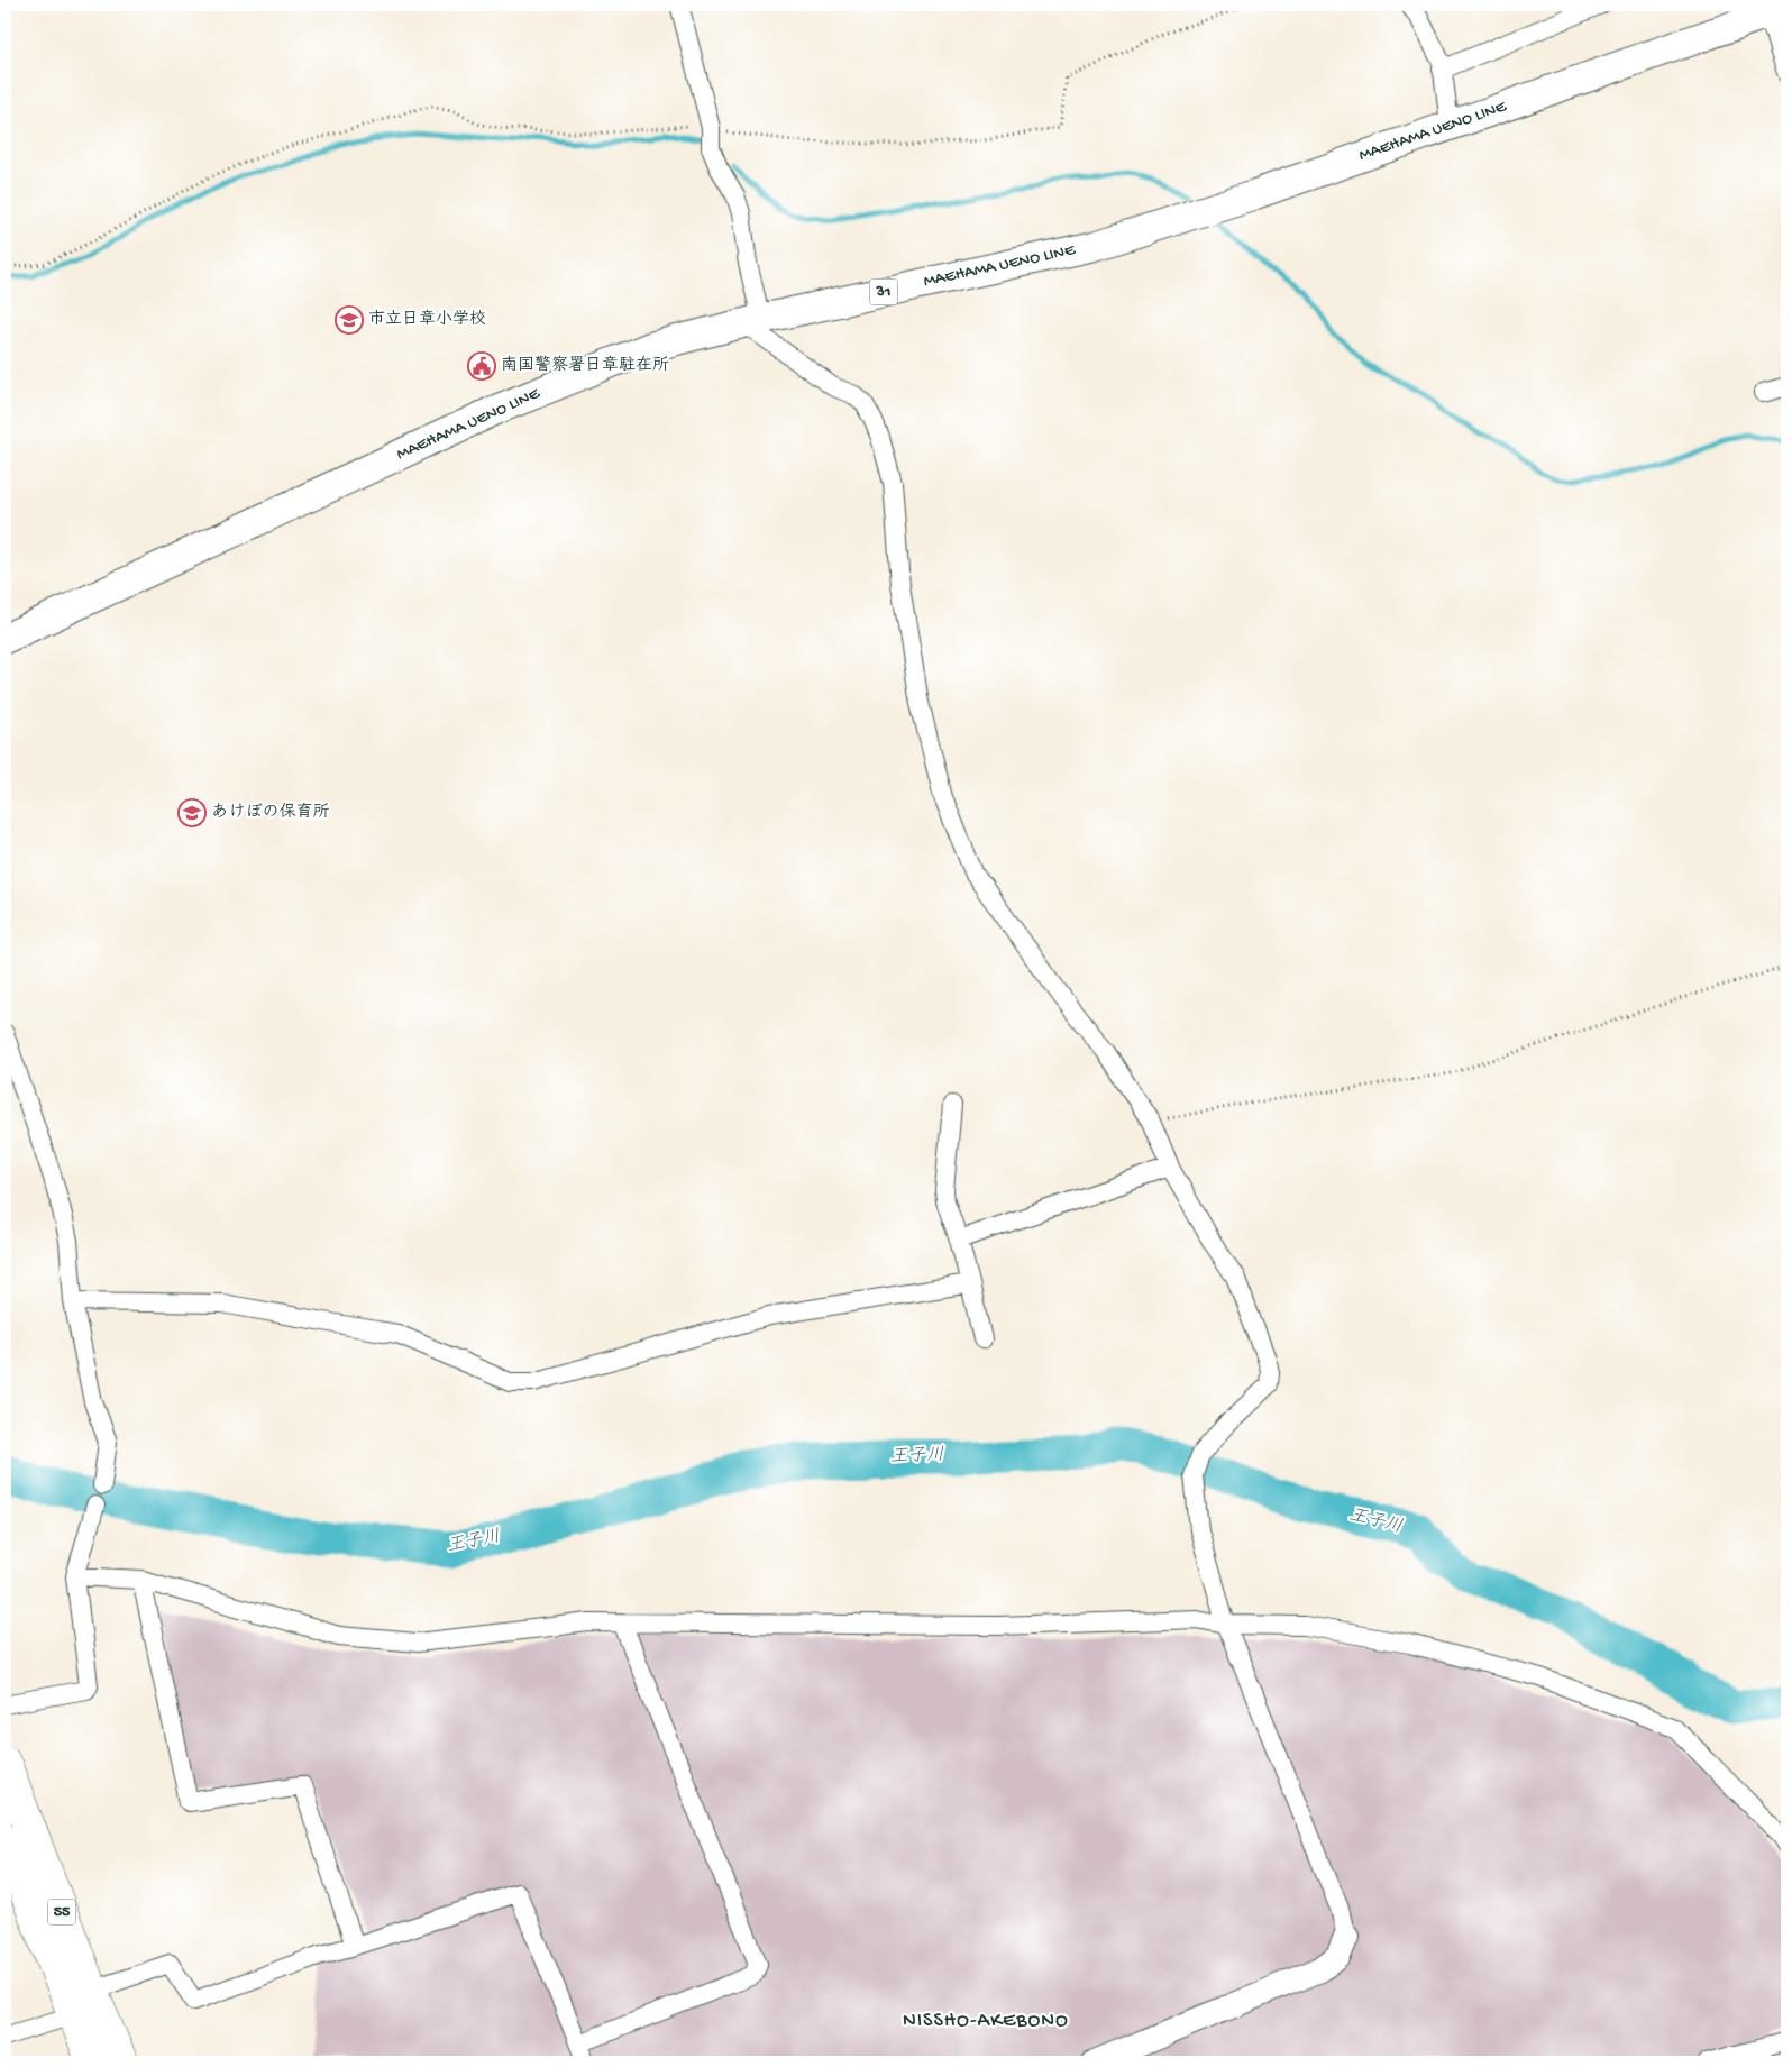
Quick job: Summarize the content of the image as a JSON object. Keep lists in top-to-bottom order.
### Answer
{
  "streets": {
    "highway": ["55"],
    "main road": ["MAEHAMA UENO LINE", "31"]
  },
  "districts": ["NISSHO-AKEBONO"],
  "water": ["王子川"],
  "places": {
    "school or university": ["市立日章小学校", "あけぼの保育所"],
    "public building": ["南国警察署日章駐在所"]
  }
}
